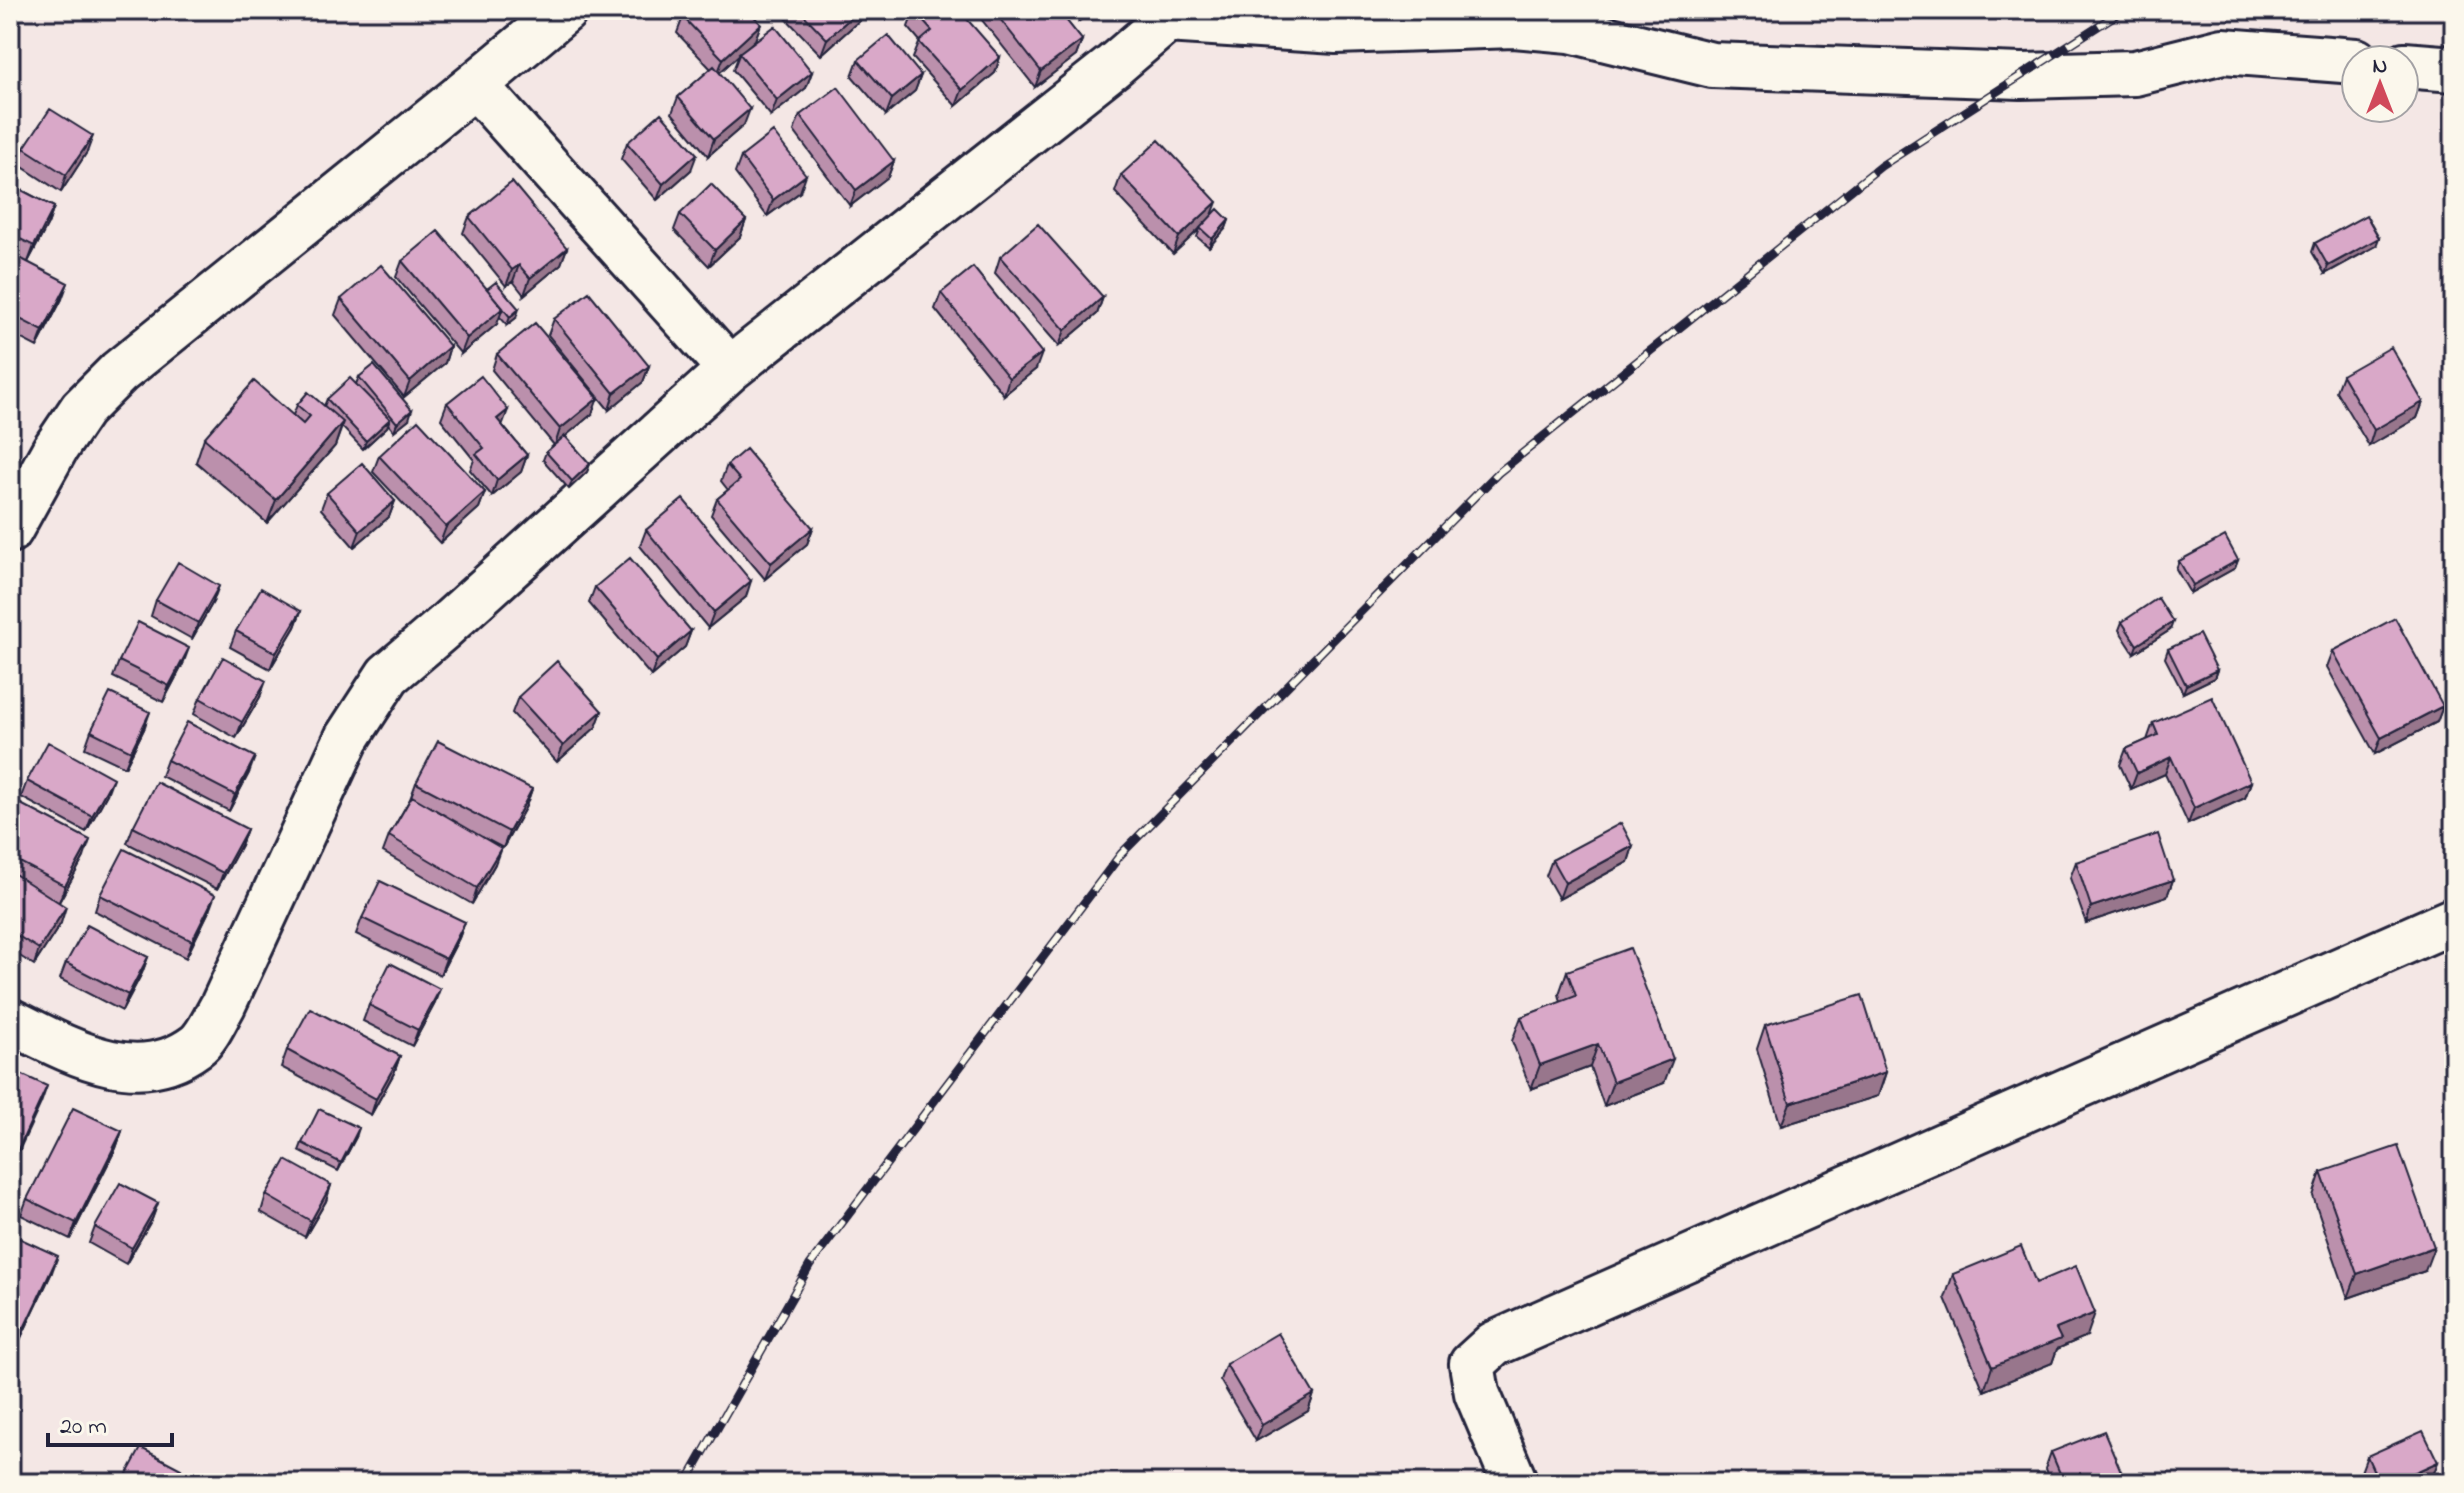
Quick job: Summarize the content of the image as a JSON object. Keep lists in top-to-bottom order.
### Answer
{
  "scale_bar": "20 m",
  "north": "top"
}
